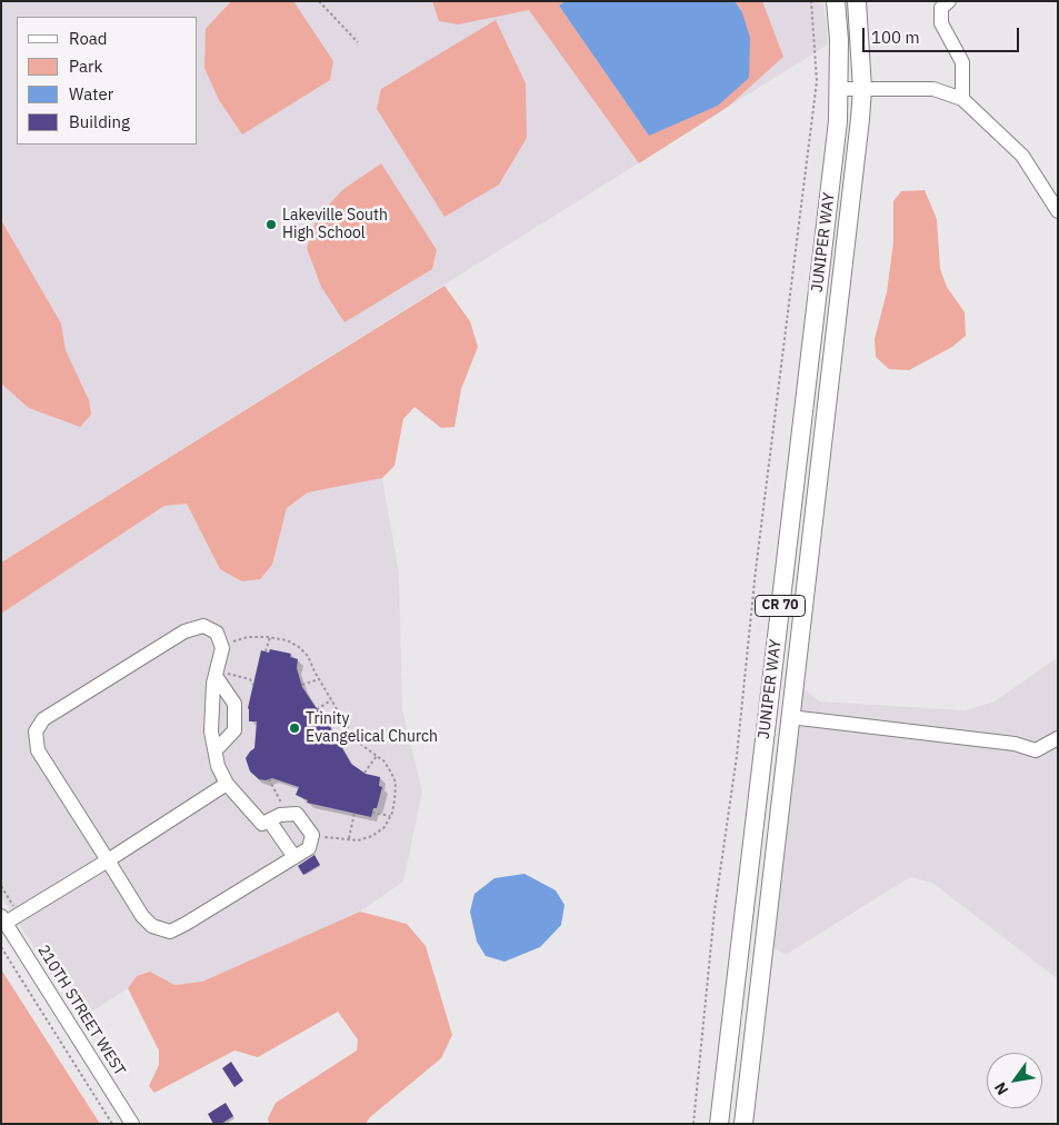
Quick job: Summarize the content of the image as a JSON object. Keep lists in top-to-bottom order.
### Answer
{
  "streets": {
    "main road": ["JUNIPER WAY", "CR 70"],
    "street": ["210TH STREET WEST"]
  },
  "crossings": [
    ["JUNIPER WAY", "CR 70"]
  ],
  "places": ["Lakeville South High School", "Trinity Evangelical Church"],
  "legend": [
    "Road",
    "Park",
    "Water",
    "Building"
  ],
  "scale_bar": "100 m",
  "north": "bottom left"
}
